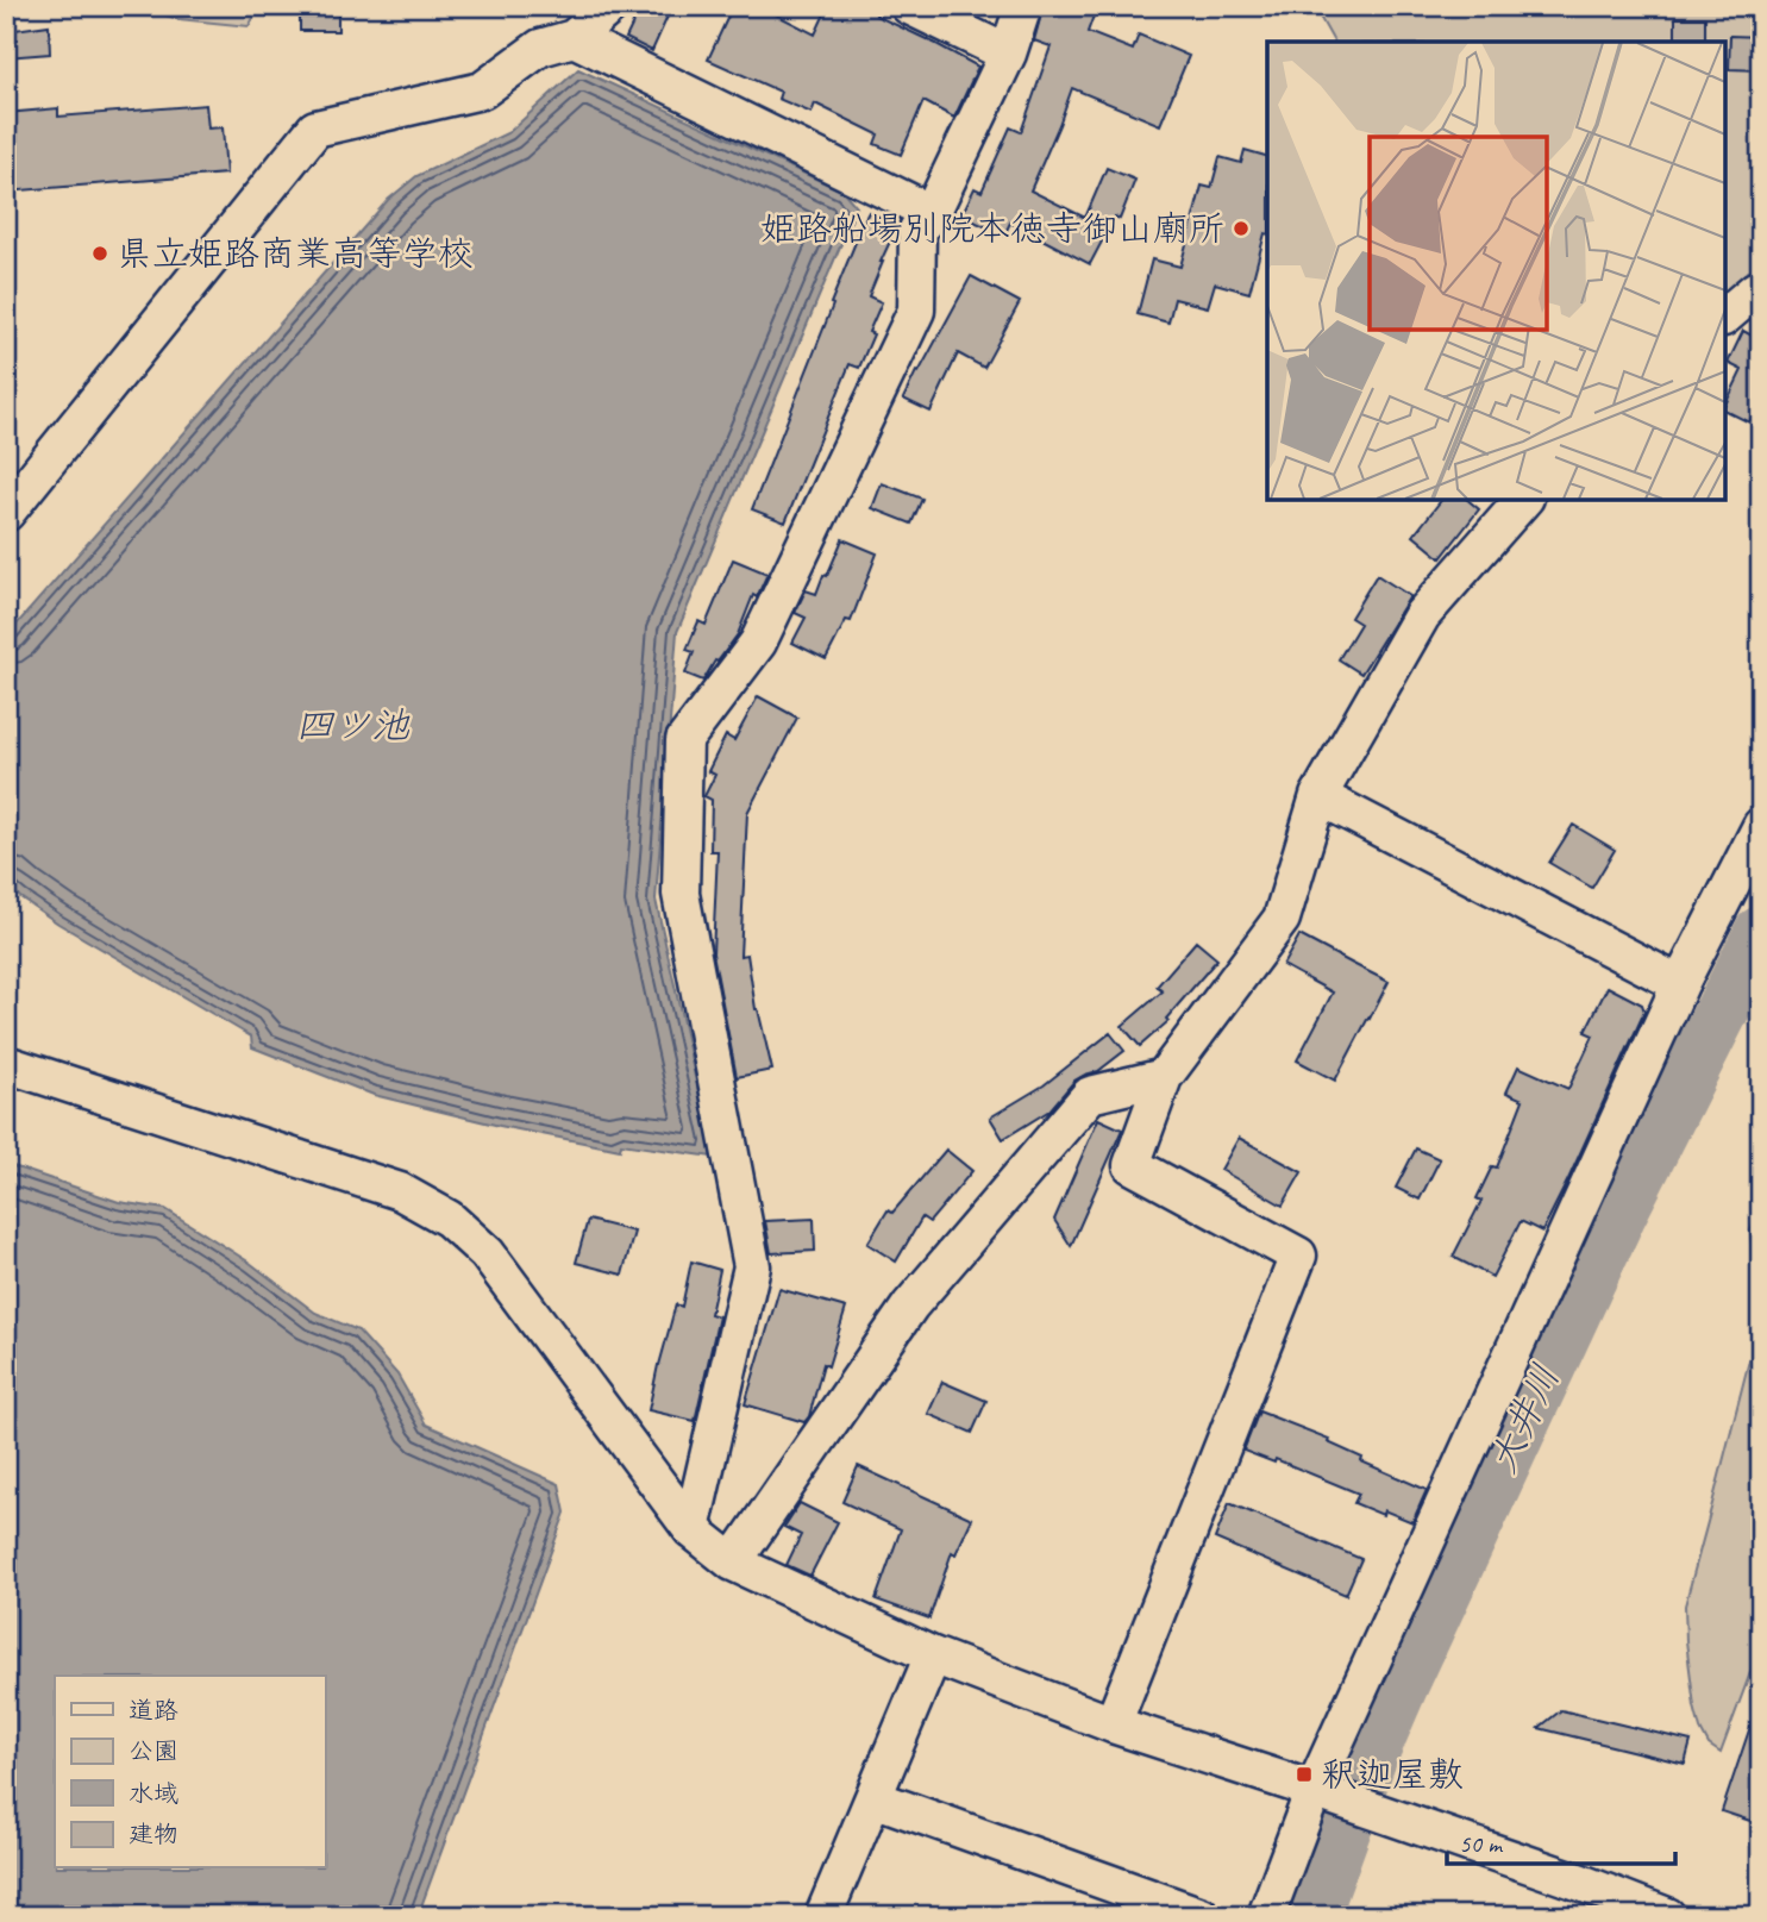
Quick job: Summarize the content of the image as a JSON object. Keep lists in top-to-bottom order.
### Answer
{
  "water": ["四ツ池", "大井川"],
  "places": {
    "other": ["姫路船場別院本徳寺御山廟所", "県立姫路商業高等学校"],
    "transit": ["釈迦屋敷"]
  },
  "legend": [
    "道路",
    "公園",
    "水域",
    "建物"
  ],
  "scale_bar": "50 m"
}
